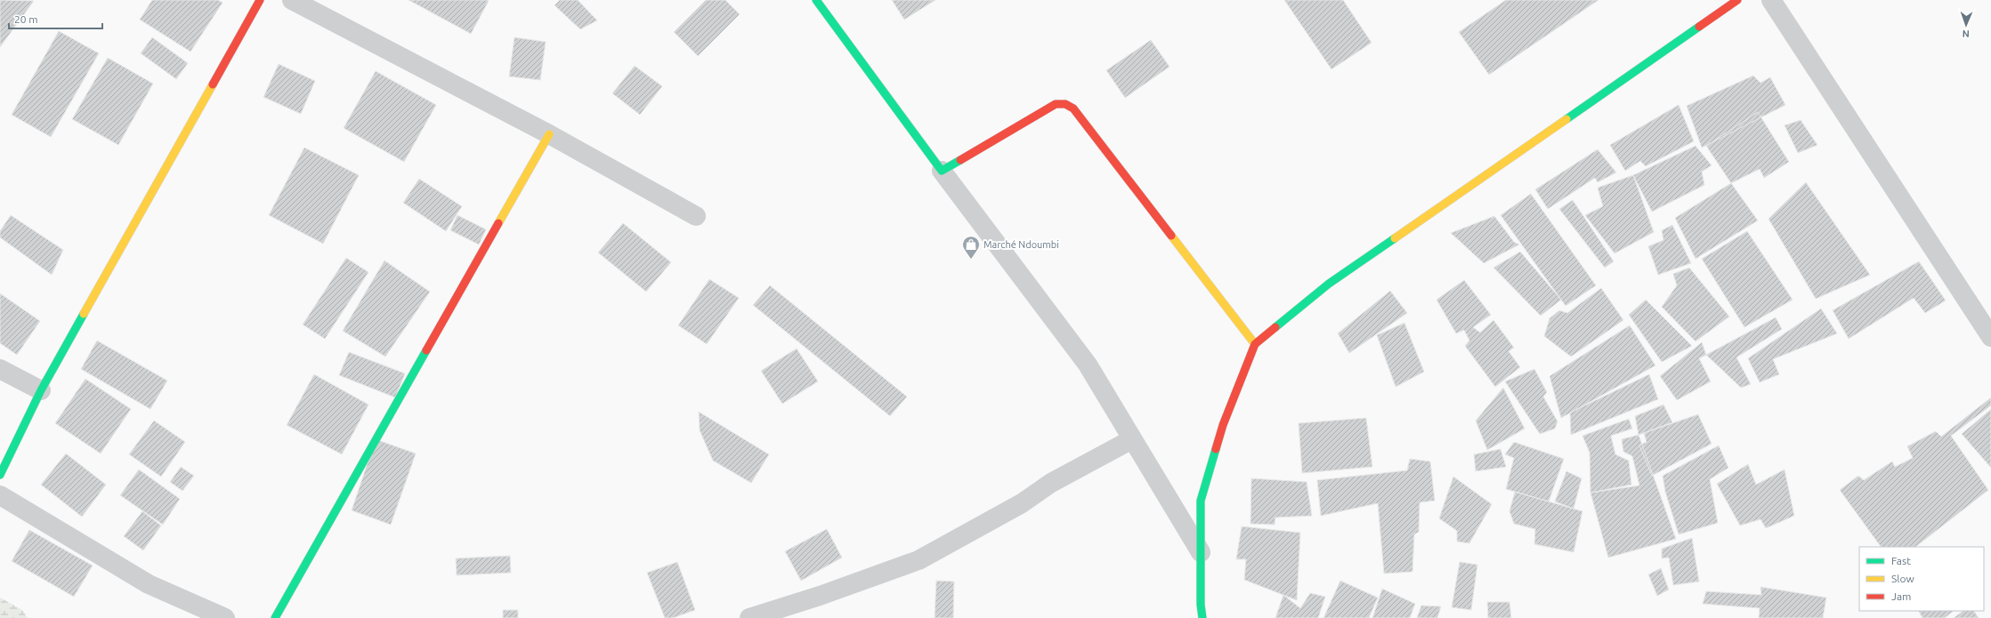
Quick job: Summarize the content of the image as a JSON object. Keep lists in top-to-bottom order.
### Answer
{
  "places": {
    "shop": ["Marché Ndoumbi"]
  },
  "legend": ["Fast", "Slow", "Jam"],
  "scale_bar": "20 m",
  "north": "bottom"
}
